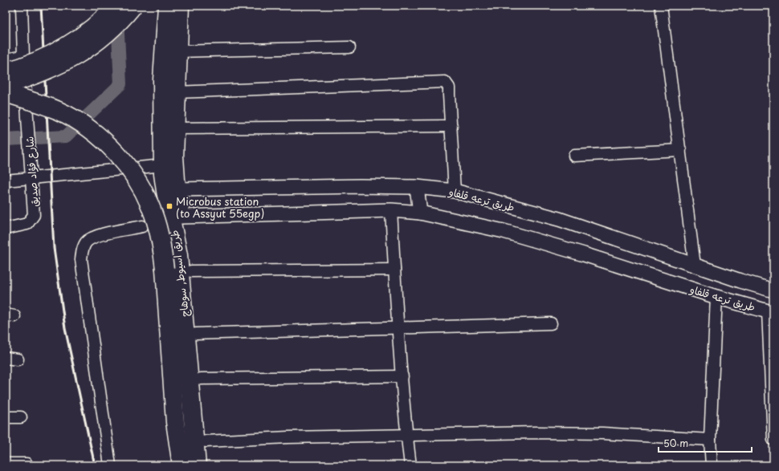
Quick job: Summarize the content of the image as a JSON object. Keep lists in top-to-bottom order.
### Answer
{
  "streets": {
    "main road": ["طريق اسيوط, سوهاج"],
    "street": ["شارع فؤاد صديق", "طريق ترعه قلفاو"]
  },
  "crossings": [
    ["طريق ترعه قلفاو", "طريق اسيوط, سوهاج"]
  ],
  "places": {
    "transit": ["Microbus station (to Assyut 55egp)"]
  },
  "scale_bar": "50 m"
}
